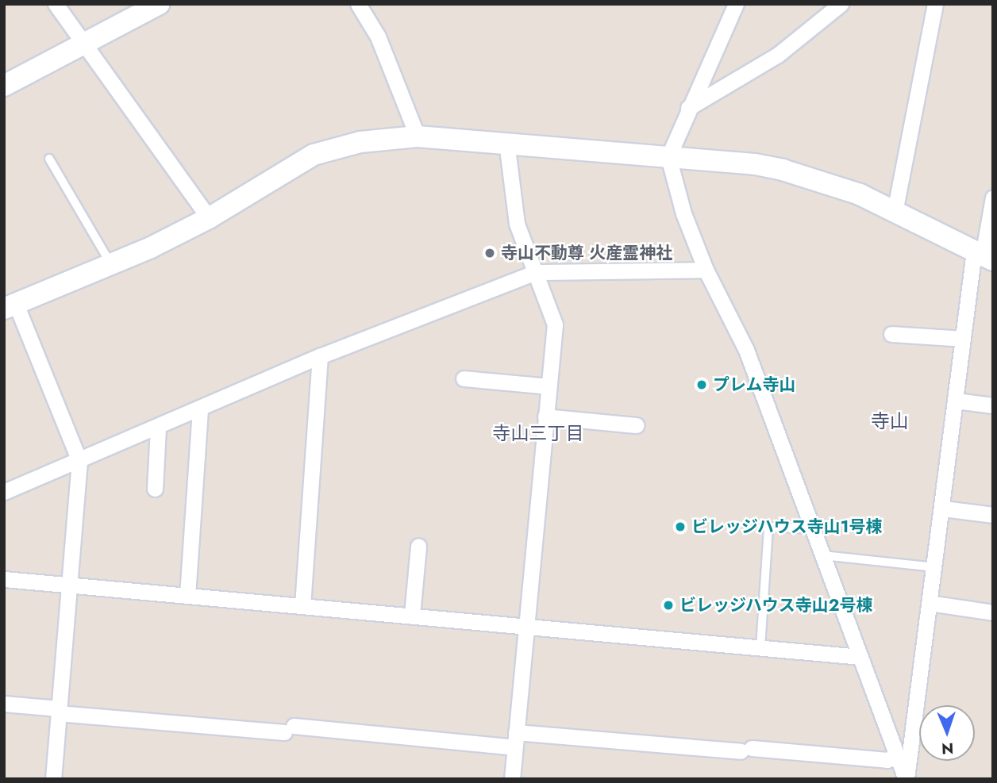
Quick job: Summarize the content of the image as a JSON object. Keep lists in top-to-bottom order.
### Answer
{
  "districts": ["寺山", "寺山三丁目"],
  "places": [
    "寺山不動尊 火産霊神社",
    "プレム寺山",
    "ビレッジハウス寺山1号棟",
    "ビレッジハウス寺山2号棟"
  ],
  "north": "bottom"
}
